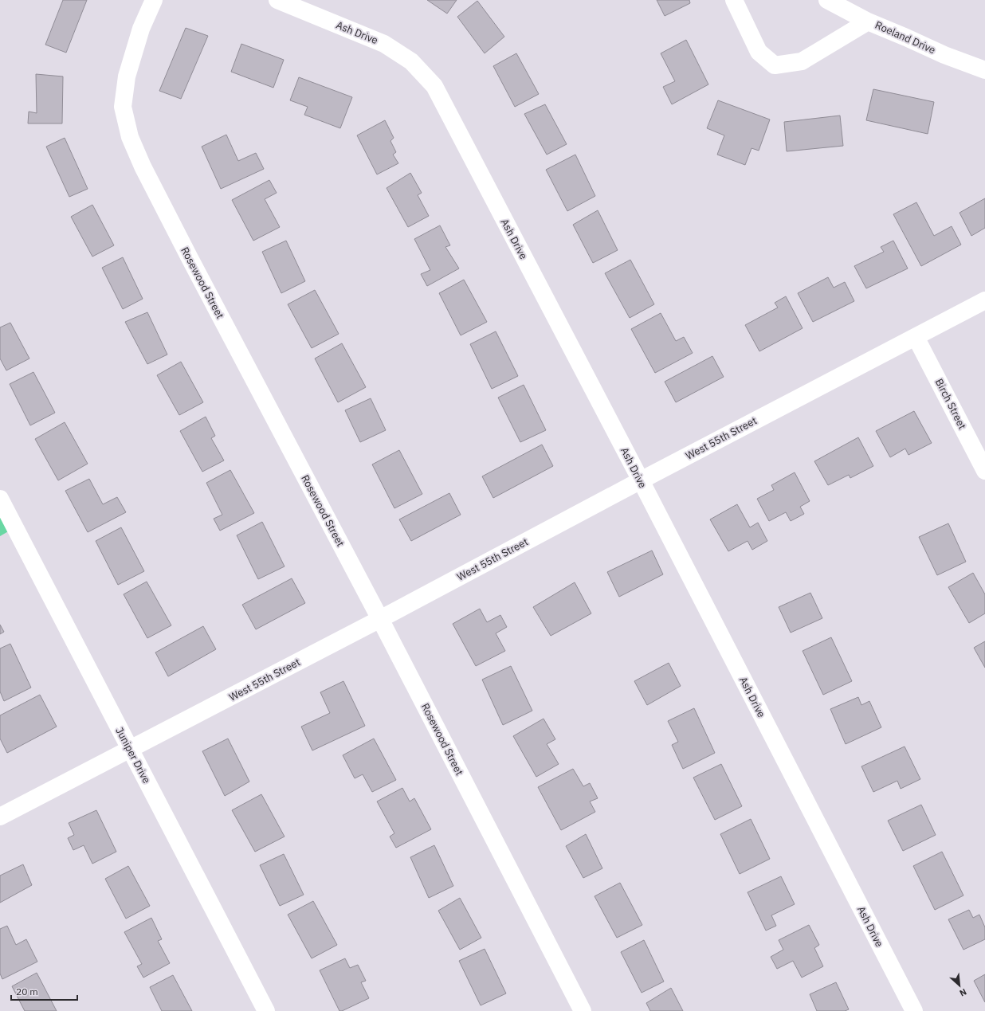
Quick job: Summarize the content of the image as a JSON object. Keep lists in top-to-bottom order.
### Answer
{
  "streets": {
    "street": [
      "Ash Drive",
      "Roeland Drive",
      "Rosewood Street",
      "Birch Street",
      "West 55th Street",
      "Juniper Drive"
    ]
  },
  "crossings": [
    ["Ash Drive", "West 55th Street"],
    ["Rosewood Street", "West 55th Street"],
    ["Birch Street", "West 55th Street"],
    ["West 55th Street", "Juniper Drive"]
  ],
  "scale_bar": "20 m",
  "north": "bottom right"
}
